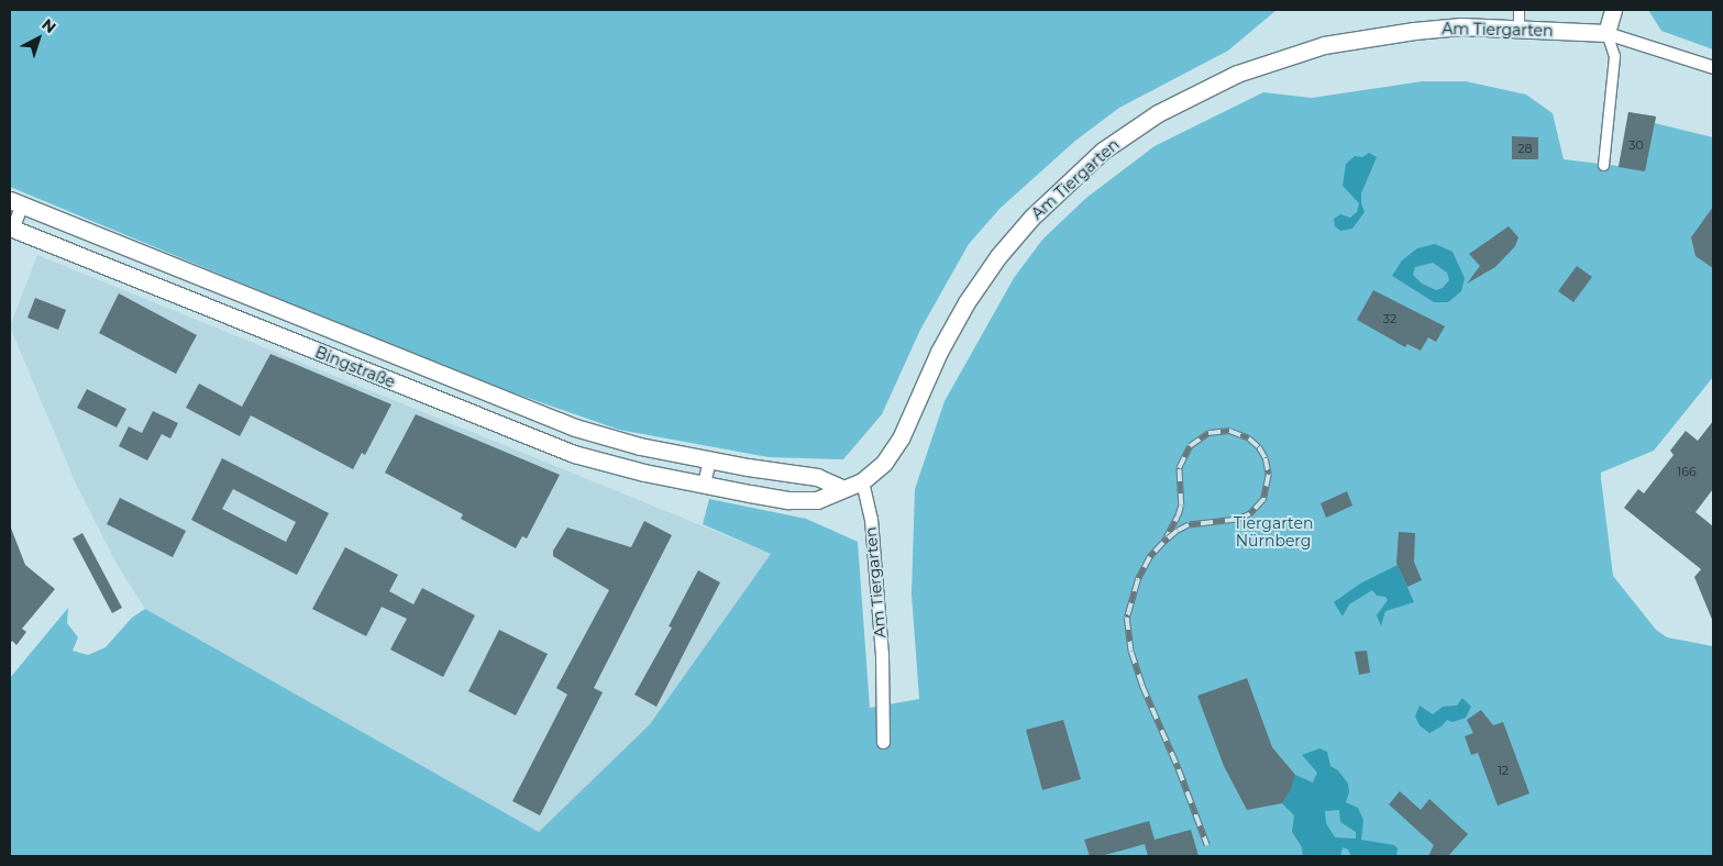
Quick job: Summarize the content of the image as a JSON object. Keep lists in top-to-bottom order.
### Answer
{
  "streets": {
    "street": ["Am Tiergarten", "Bingstraße"]
  },
  "crossings": [
    ["Am Tiergarten", "Bingstraße"]
  ],
  "parks": ["Tiergarten Nürnberg"],
  "house_numbers": [
    "30",
    "28",
    "32",
    "166",
    "12"
  ],
  "north": "top right"
}
